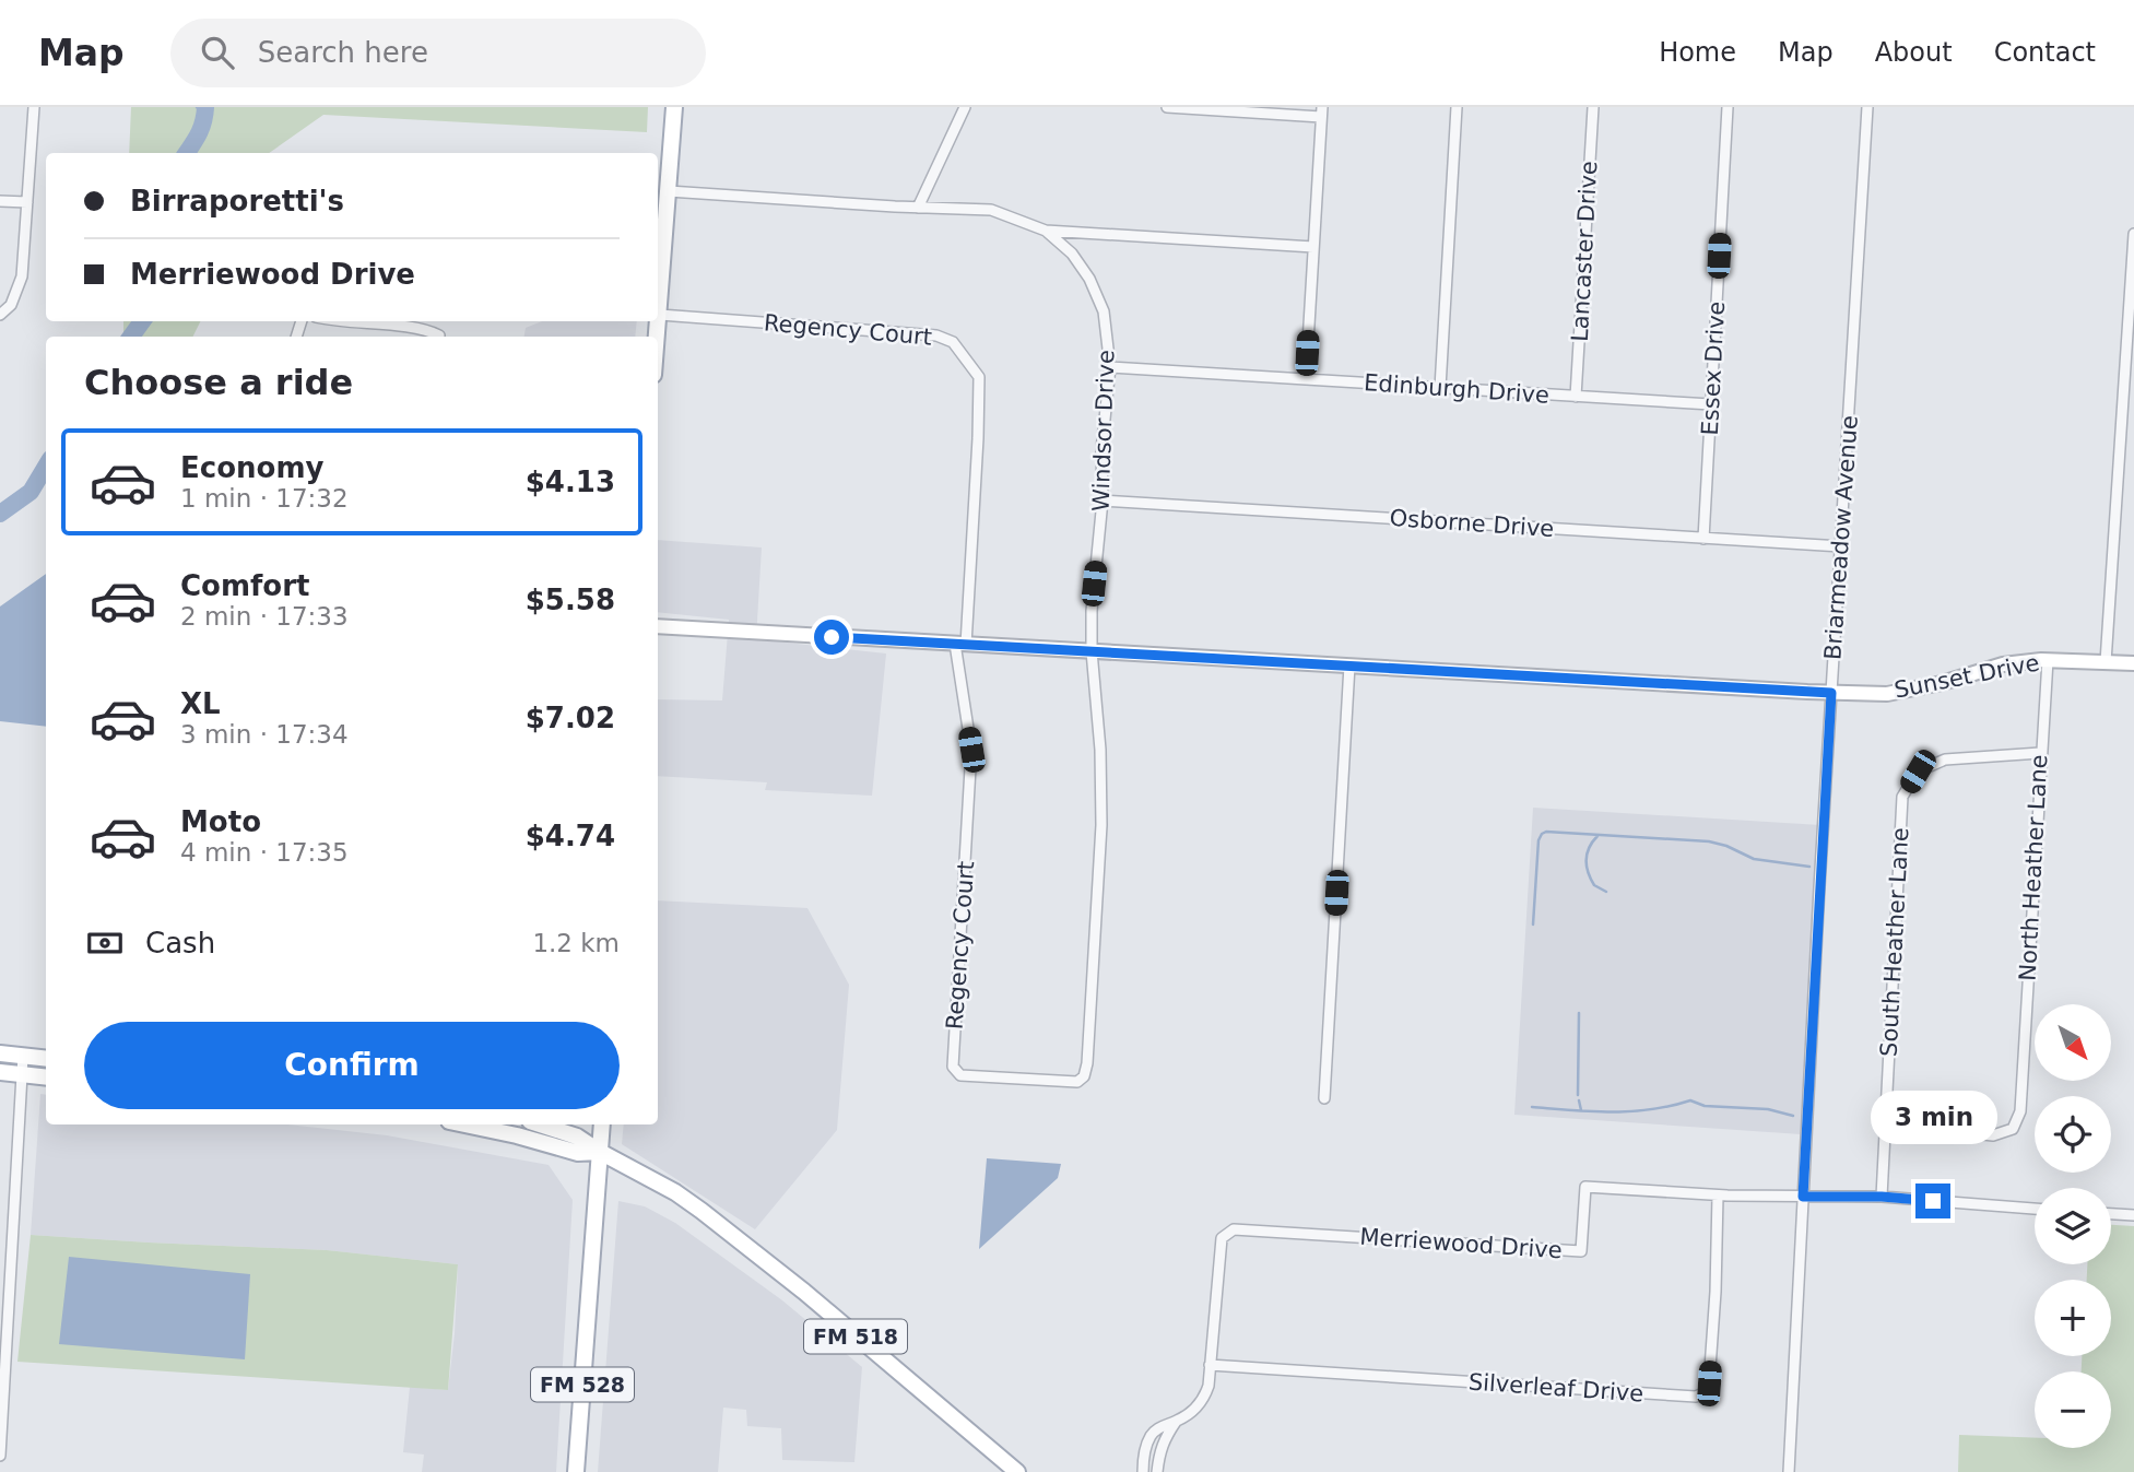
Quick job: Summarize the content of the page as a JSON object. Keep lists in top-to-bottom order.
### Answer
{
  "streets": {
    "main road": ["FM 518", "FM 528"],
    "street": [
      "Lancaster Drive",
      "Regency Court",
      "Essex Drive",
      "Edinburgh Drive",
      "Windsor Drive",
      "Osborne Drive",
      "Briarmeadow Avenue",
      "Sunset Drive",
      "North Heather Lane",
      "South Heather Lane",
      "Merriewood Drive",
      "Silverleaf Drive"
    ]
  },
  "crossings": [
    ["Lancaster Drive", "Edinburgh Drive"],
    ["Regency Court", "Windsor Drive"],
    ["Regency Court", "Sunset Drive"],
    ["Essex Drive", "Edinburgh Drive"],
    ["Essex Drive", "Osborne Drive"],
    ["Edinburgh Drive", "Windsor Drive"],
    ["Windsor Drive", "Osborne Drive"],
    ["Windsor Drive", "Sunset Drive"],
    ["Osborne Drive", "Briarmeadow Avenue"],
    ["Briarmeadow Avenue", "Sunset Drive"],
    ["Briarmeadow Avenue", "Merriewood Drive"],
    ["Sunset Drive", "North Heather Lane"],
    ["North Heather Lane", "South Heather Lane"],
    ["South Heather Lane", "Merriewood Drive"],
    ["Merriewood Drive", "Silverleaf Drive"],
    ["FM 518", "FM 528"]
  ],
  "north": "bottom right",
  "page": {
    "header": "Map",
    "search": "Search here",
    "nav": [
      "Home",
      "Map",
      "About",
      "Contact"
    ],
    "banner": ["Birraporetti's", "Merriewood Drive"],
    "heading": "Choose a ride",
    "list": [
      {
        "name": "Economy",
        "note": "1 min · 17:32",
        "value": "$4.13"
      },
      {
        "name": "Comfort",
        "note": "2 min · 17:33",
        "value": "$5.58"
      },
      {
        "name": "XL",
        "note": "3 min · 17:34",
        "value": "$7.02"
      },
      {
        "name": "Moto",
        "note": "4 min · 17:35",
        "value": "$4.74"
      }
    ],
    "pay": ["Cash", "1.2 km"],
    "map_buttons": ["+", "−"],
    "buttons": "Confirm",
    "bubble": "3 min"
  }
}
